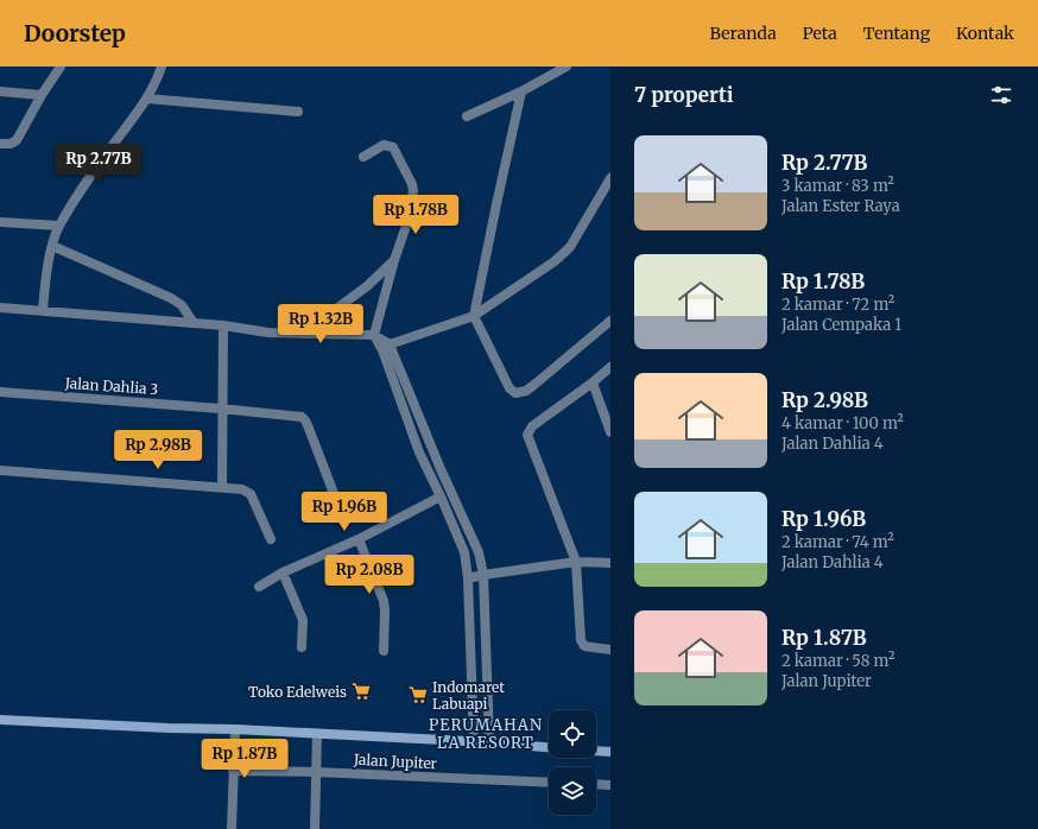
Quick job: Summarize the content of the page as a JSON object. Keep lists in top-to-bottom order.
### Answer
{
  "streets": {
    "street": ["Jalan Dahlia 3", "Jalan Jupiter"]
  },
  "districts": ["PERUMAHAN LA RESORT"],
  "places": {
    "supermarket": ["Toko Edelweis", "Indomaret Labuapi"]
  },
  "page": {
    "header": "Doorstep",
    "nav": [
      "Beranda",
      "Peta",
      "Tentang",
      "Kontak"
    ],
    "heading": "7 properti",
    "list": [
      {
        "name": "Rp 2.77B",
        "note": "3 kamar · 83 m² · Jalan Ester Raya"
      },
      {
        "name": "Rp 1.78B",
        "note": "2 kamar · 72 m² · Jalan Cempaka 1"
      },
      {
        "name": "Rp 2.98B",
        "note": "4 kamar · 100 m² · Jalan Dahlia 4"
      },
      {
        "name": "Rp 1.96B",
        "note": "2 kamar · 74 m² · Jalan Dahlia 4"
      },
      {
        "name": "Rp 1.87B",
        "note": "2 kamar · 58 m² · Jalan Jupiter"
      }
    ],
    "price": [
      "Rp 2.77B",
      "Rp 1.78B",
      "Rp 1.32B",
      "Rp 2.98B",
      "Rp 1.96B",
      "Rp 2.08B",
      "Rp 1.87B"
    ]
  }
}
